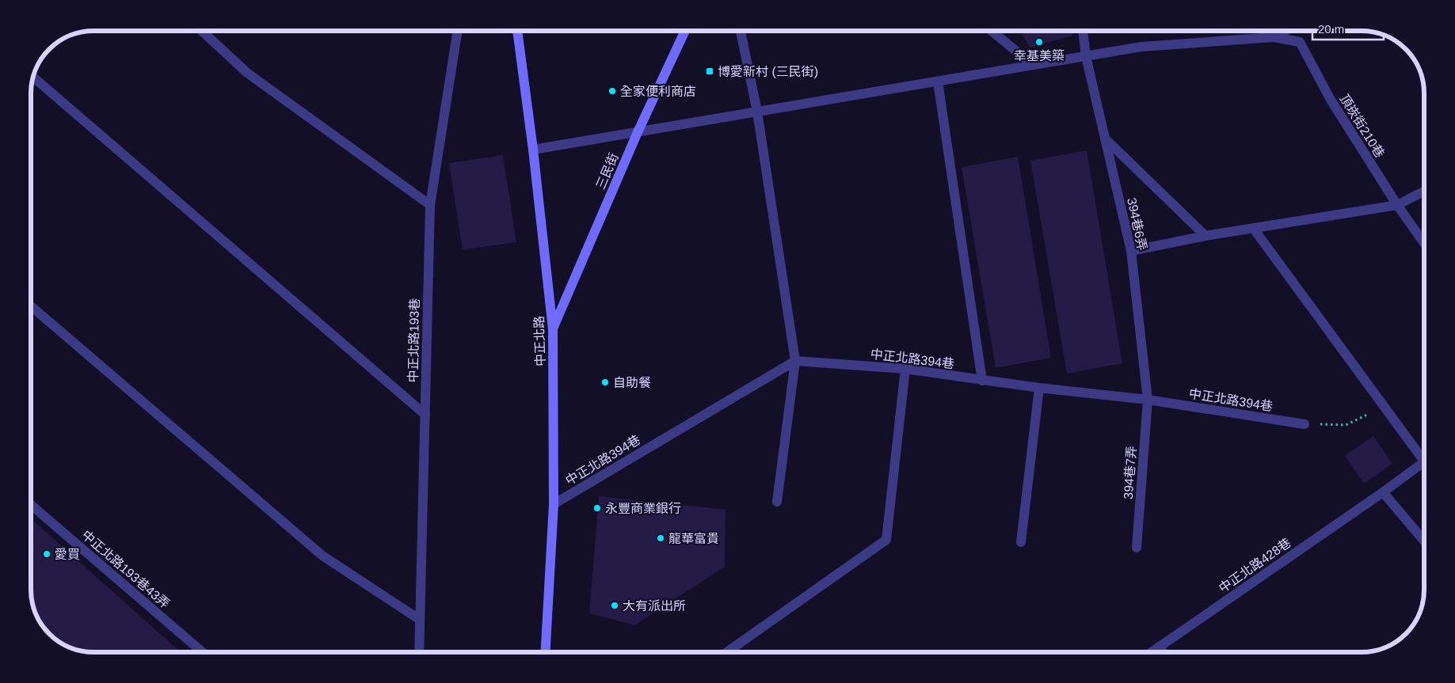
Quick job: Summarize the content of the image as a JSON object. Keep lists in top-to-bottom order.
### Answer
{
  "streets": {
    "main road": ["三民街", "中正北路"],
    "street": [
      "頂崁街210巷",
      "394巷6弄",
      "中正北路193巷",
      "中正北路394巷",
      "394巷7弄",
      "中正北路428巷",
      "中正北路193巷43弄"
    ]
  },
  "crossings": [
    ["三民街", "中正北路"],
    ["394巷6弄", "中正北路394巷"],
    ["394巷6弄", "394巷7弄"],
    ["中正北路", "中正北路394巷"],
    ["中正北路394巷", "394巷7弄"]
  ],
  "places": {
    "other": [
      "幸基美築",
      "全家便利商店",
      "自助餐",
      "永豐商業銀行",
      "龍華富貴",
      "愛買",
      "大有派出所"
    ],
    "transit": ["博愛新村 (三民街)"]
  },
  "scale_bar": "20 m"
}
